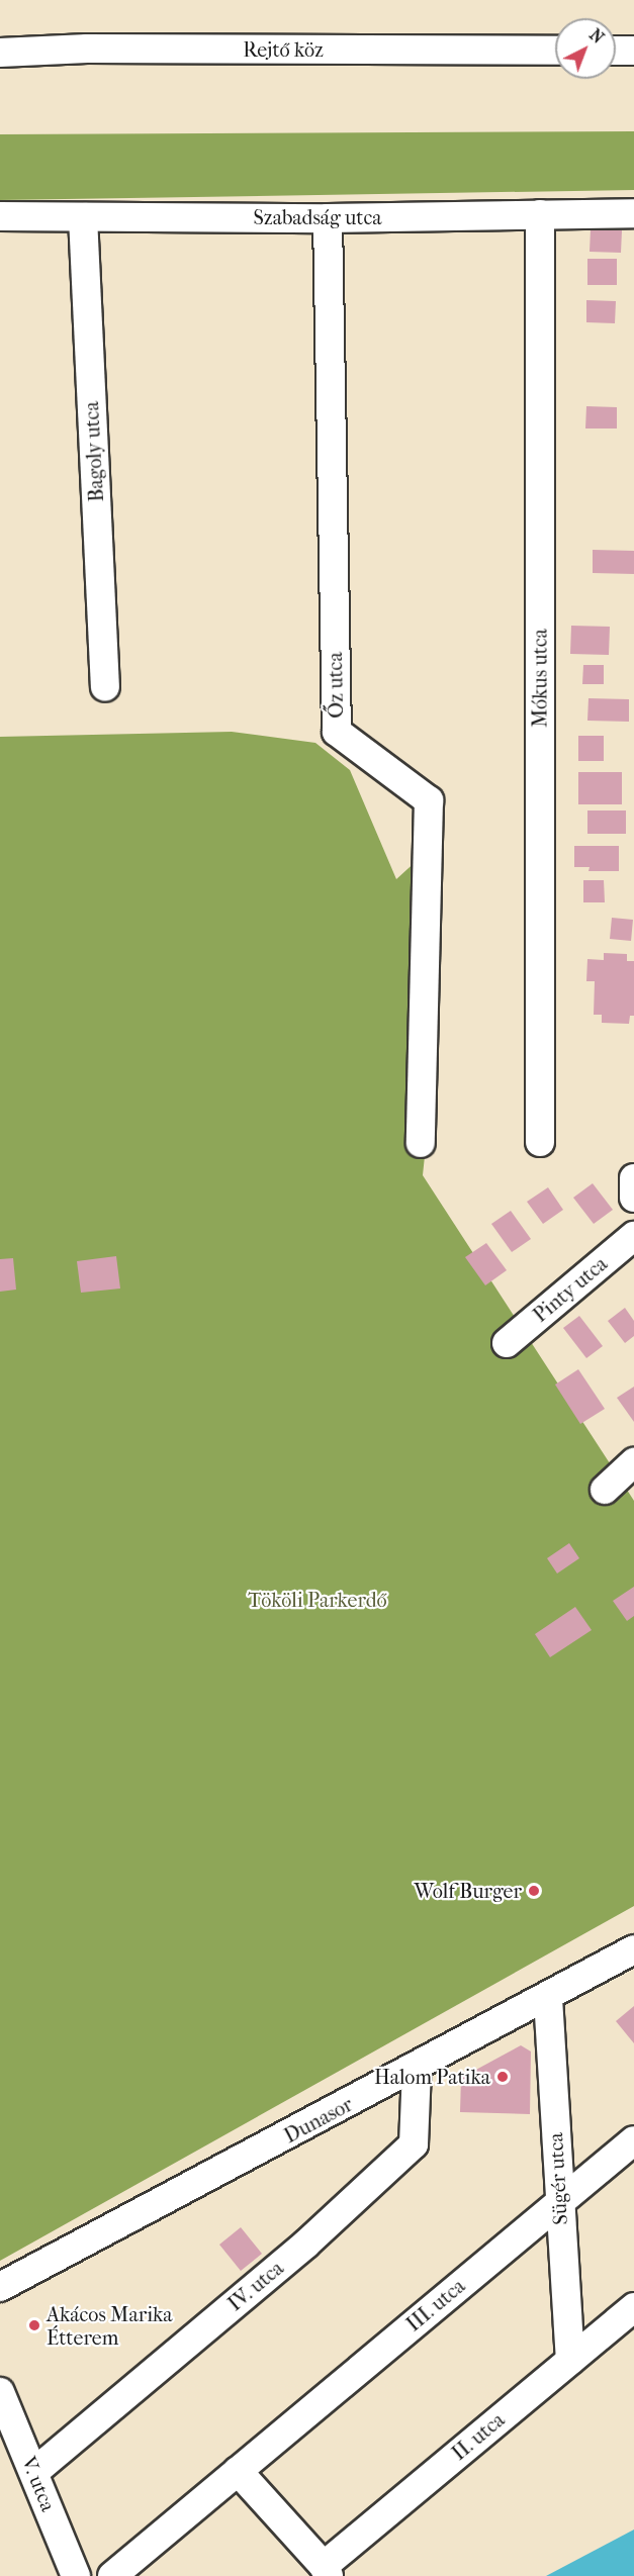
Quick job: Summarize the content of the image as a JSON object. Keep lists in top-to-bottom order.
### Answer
{
  "streets": {
    "street": [
      "Rejtő köz",
      "Szabadság utca",
      "Bagoly utca",
      "Mókus utca",
      "Őz utca",
      "Pinty utca",
      "Dunasor",
      "Sügér utca",
      "IV. utca",
      "III. utca",
      "II. utca",
      "V. utca"
    ]
  },
  "crossings": [
    ["Szabadság utca", "Bagoly utca"],
    ["Szabadság utca", "Mókus utca"],
    ["Szabadság utca", "Őz utca"],
    ["Dunasor", "Sügér utca"],
    ["Dunasor", "IV. utca"],
    ["Sügér utca", "III. utca"],
    ["Sügér utca", "II. utca"],
    ["IV. utca", "V. utca"]
  ],
  "parks": ["Tököli Parkerdő"],
  "places": ["Wolf Burger", "Halom Patika", "Akácos Marika Étterem"],
  "north": "top right"
}
